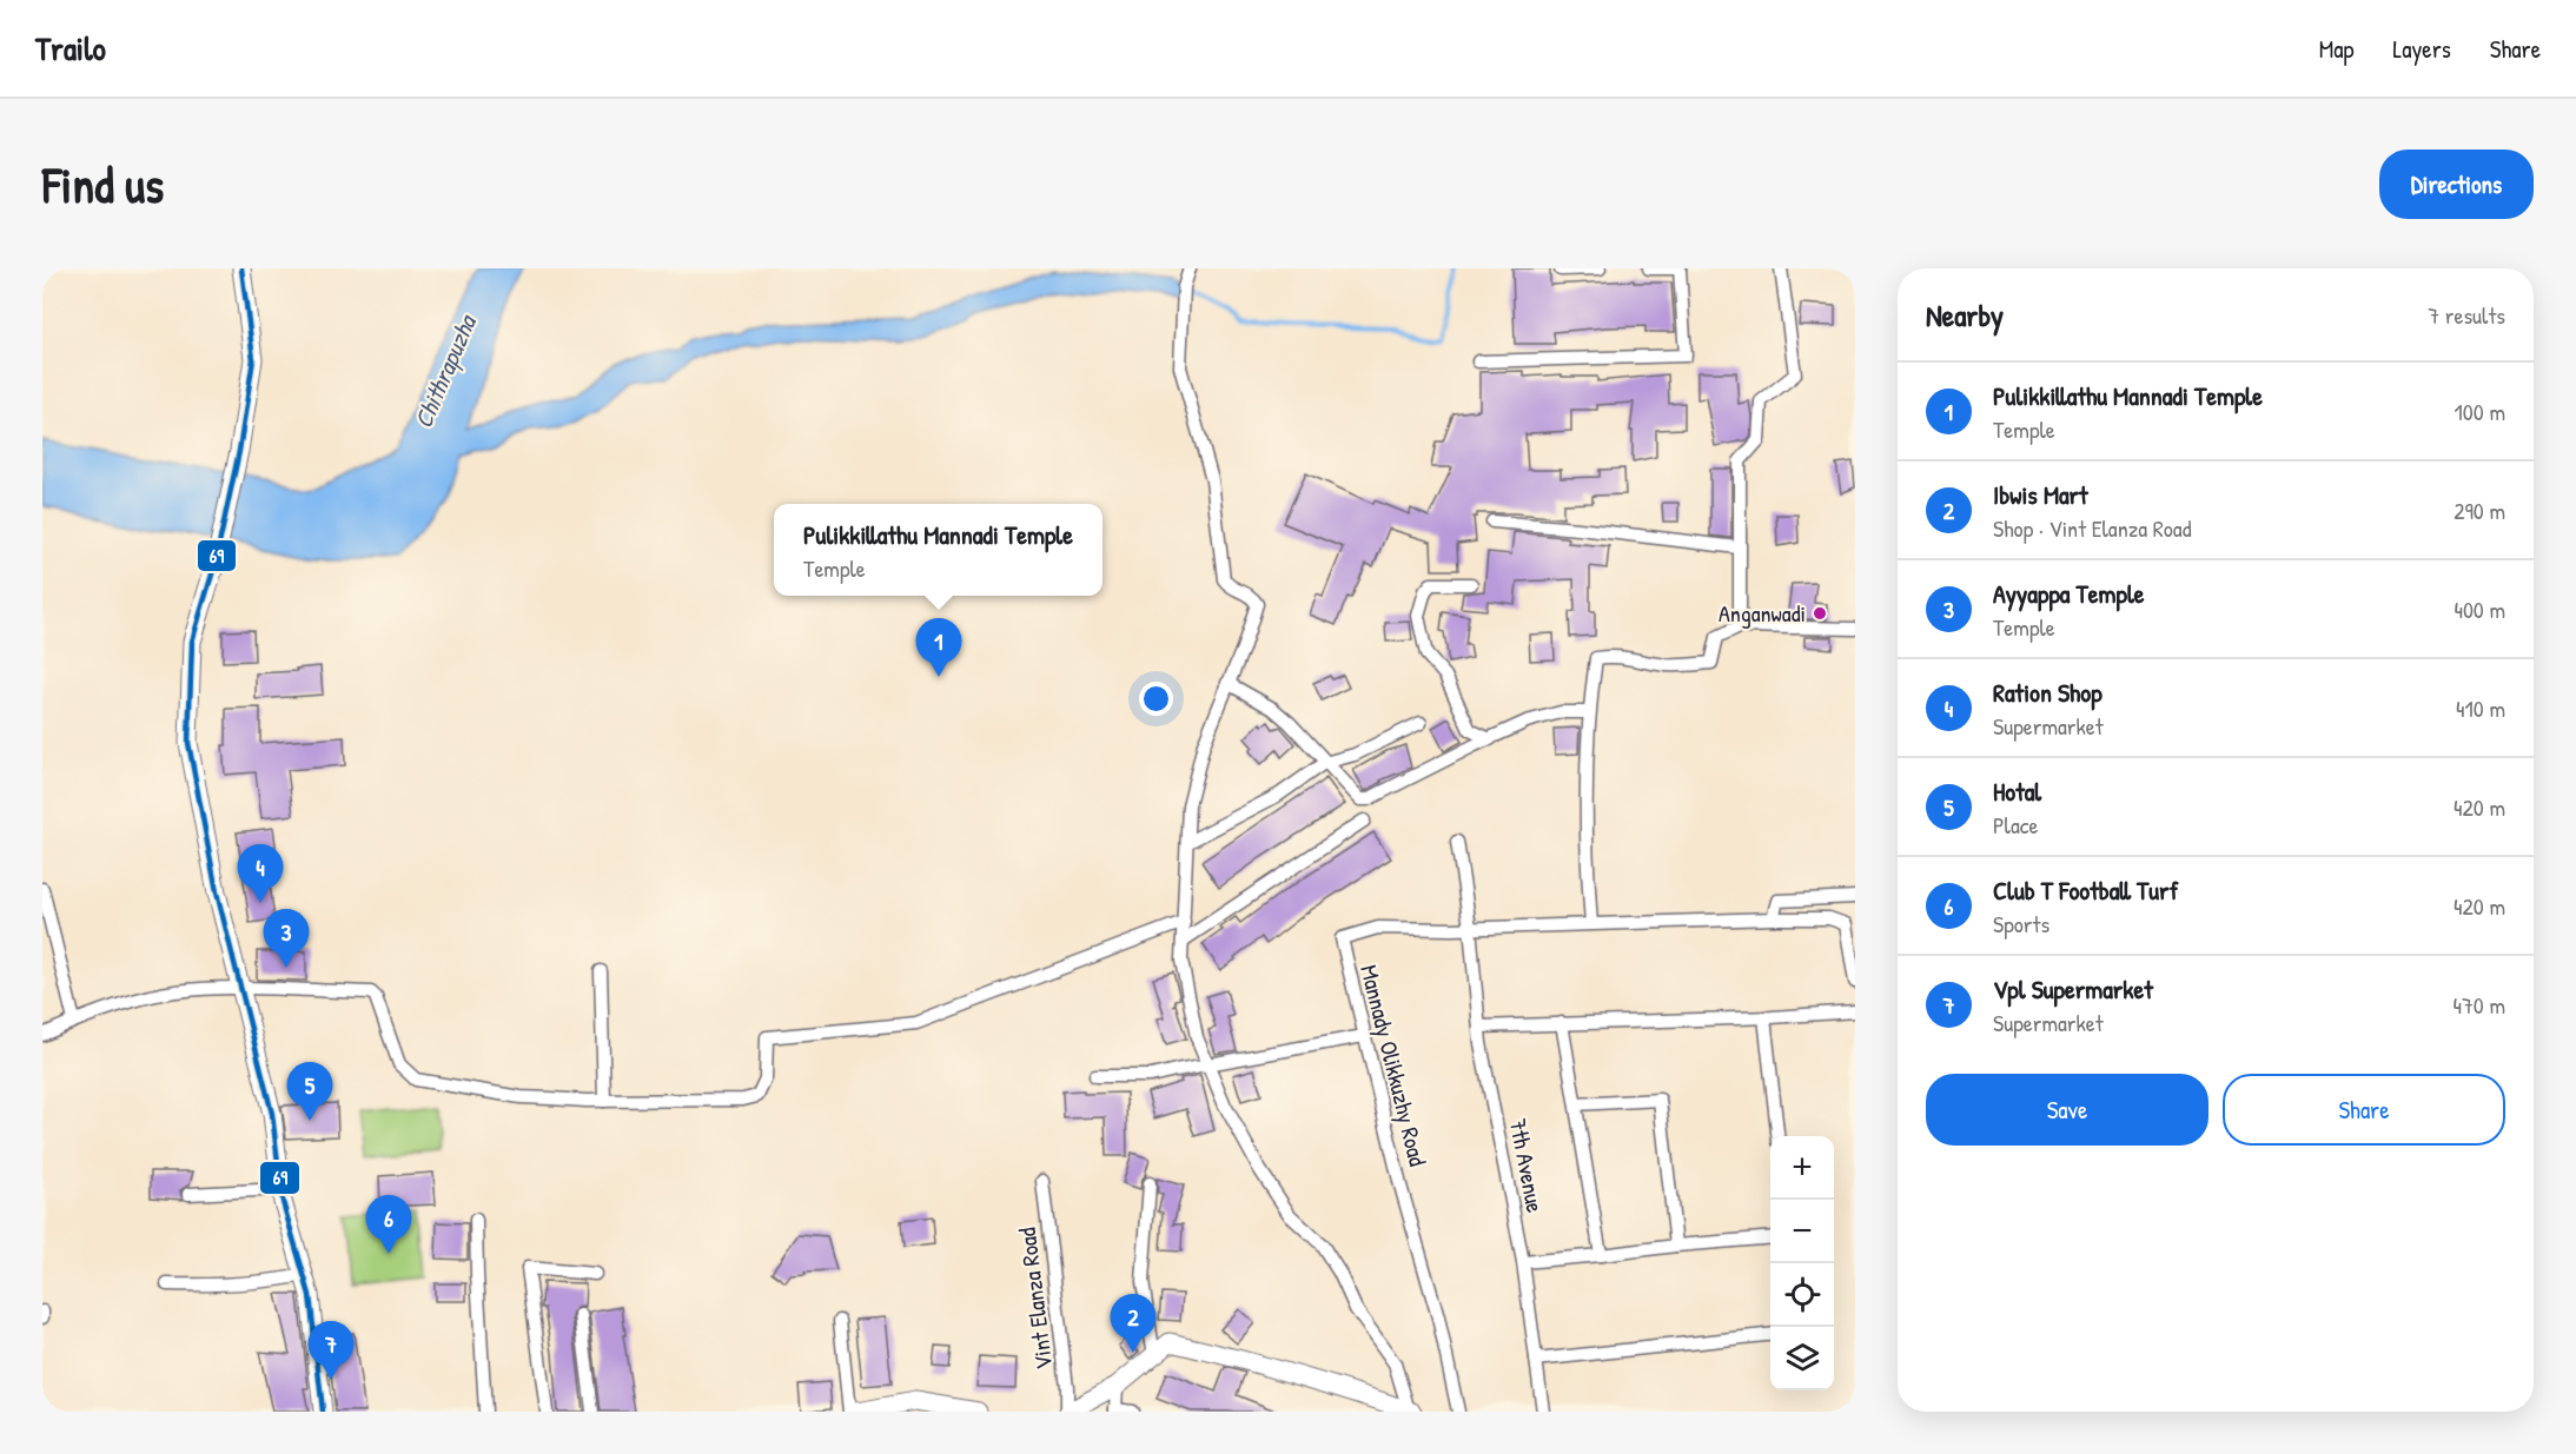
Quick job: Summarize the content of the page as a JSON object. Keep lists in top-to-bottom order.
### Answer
{
  "streets": {
    "street": ["Mannady Olikkuzhy Road", "7th Avenue", "Vint Elanza Road"]
  },
  "crossings": [
    ["Mannady Olikkuzhy Road", "7th Avenue"]
  ],
  "water": ["Chithrapuzha"],
  "places": ["Anganwadi"],
  "lines": ["transit line 69"],
  "page": {
    "header": "Trailo",
    "nav": ["Map", "Layers", "Share"],
    "buttons": [
      "Directions",
      ["Save", "Share"]
    ],
    "title": "Find us",
    "heading": ["Nearby", "7 results"],
    "list": [
      {
        "mark": "1",
        "name": "Pulikkillathu Mannadi Temple",
        "note": "Temple",
        "value": "100 m"
      },
      {
        "mark": "2",
        "name": "Ibwis Mart",
        "note": "Shop · Vint Elanza Road",
        "value": "290 m"
      },
      {
        "mark": "3",
        "name": "Ayyappa Temple",
        "note": "Temple",
        "value": "400 m"
      },
      {
        "mark": "4",
        "name": "Ration Shop",
        "note": "Supermarket",
        "value": "410 m"
      },
      {
        "mark": "5",
        "name": "Hotal",
        "note": "Place",
        "value": "420 m"
      },
      {
        "mark": "6",
        "name": "Club T Football Turf",
        "note": "Sports",
        "value": "420 m"
      },
      {
        "mark": "7",
        "name": "Vpl Supermarket",
        "note": "Supermarket",
        "value": "470 m"
      }
    ],
    "popup": ["Pulikkillathu Mannadi Temple", "Temple"],
    "pins": [
      "1",
      "4",
      "3",
      "5",
      "6",
      "2",
      "7"
    ],
    "map_buttons": ["+", "−"]
  }
}
